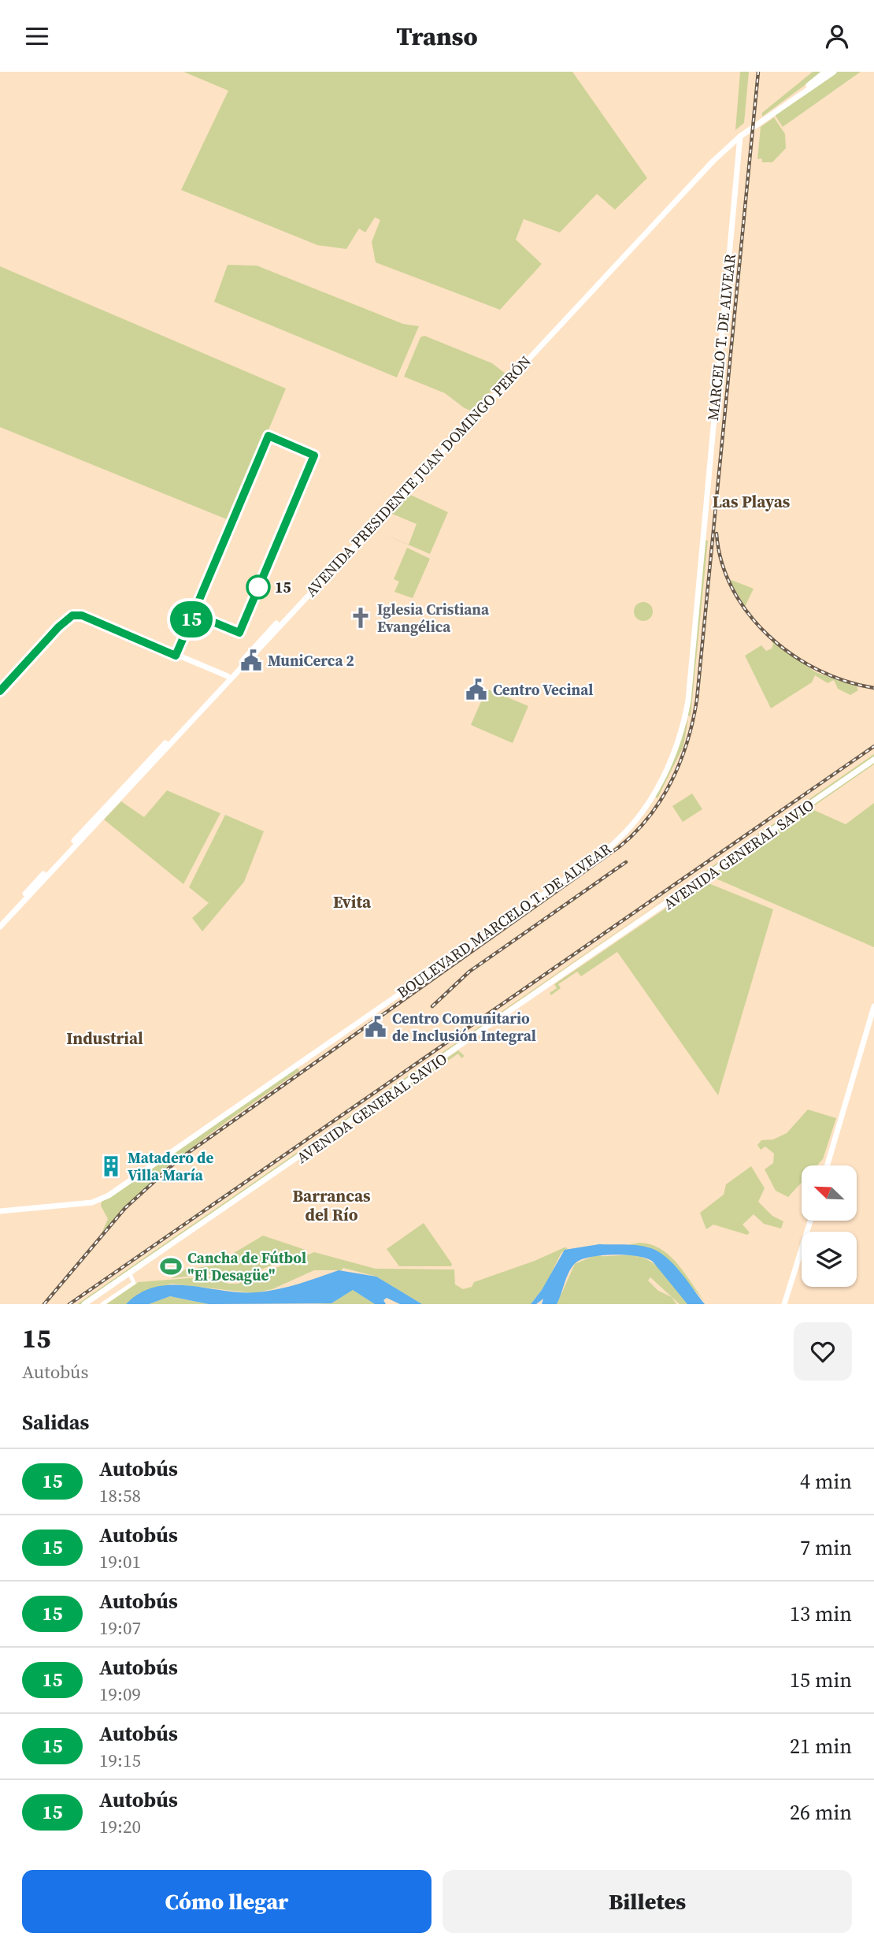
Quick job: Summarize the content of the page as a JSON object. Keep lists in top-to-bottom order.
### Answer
{
  "streets": {
    "main road": [
      "MARCELO T. DE ALVEAR",
      "AVENIDA PRESIDENTE JUAN DOMINGO PERÓN",
      "AVENIDA GENERAL SAVIO",
      "BOULEVARD MARCELO T. DE ALVEAR"
    ]
  },
  "crossings": [
    ["MARCELO T. DE ALVEAR", "AVENIDA PRESIDENTE JUAN DOMINGO PERÓN"],
    ["MARCELO T. DE ALVEAR", "BOULEVARD MARCELO T. DE ALVEAR"]
  ],
  "districts": [
    "Las Playas",
    "Evita",
    "Industrial",
    "Barrancas del Río"
  ],
  "places": {
    "other": ["15"],
    "church": ["Iglesia Cristiana Evangélica"],
    "public building": ["MuniCerca 2", "Centro Vecinal", "Centro Comunitario de Inclusión Integral"],
    "building": ["Matadero de Villa María"],
    "sports": ["Cancha de Fútbol \"El Desagüe\""]
  },
  "lines": ["bus line 15"],
  "north": "top left",
  "page": {
    "header": "Transo",
    "on_map": "15",
    "heading": [
      ["15", "Autobús"],
      "Salidas"
    ],
    "list": [
      {
        "mark": "15",
        "name": "Autobús",
        "note": "18:58",
        "value": "4 min"
      },
      {
        "mark": "15",
        "name": "Autobús",
        "note": "19:01",
        "value": "7 min"
      },
      {
        "mark": "15",
        "name": "Autobús",
        "note": "19:07",
        "value": "13 min"
      },
      {
        "mark": "15",
        "name": "Autobús",
        "note": "19:09",
        "value": "15 min"
      },
      {
        "mark": "15",
        "name": "Autobús",
        "note": "19:15",
        "value": "21 min"
      },
      {
        "mark": "15",
        "name": "Autobús",
        "note": "19:20",
        "value": "26 min"
      }
    ],
    "buttons": ["Cómo llegar", "Billetes"]
  }
}
